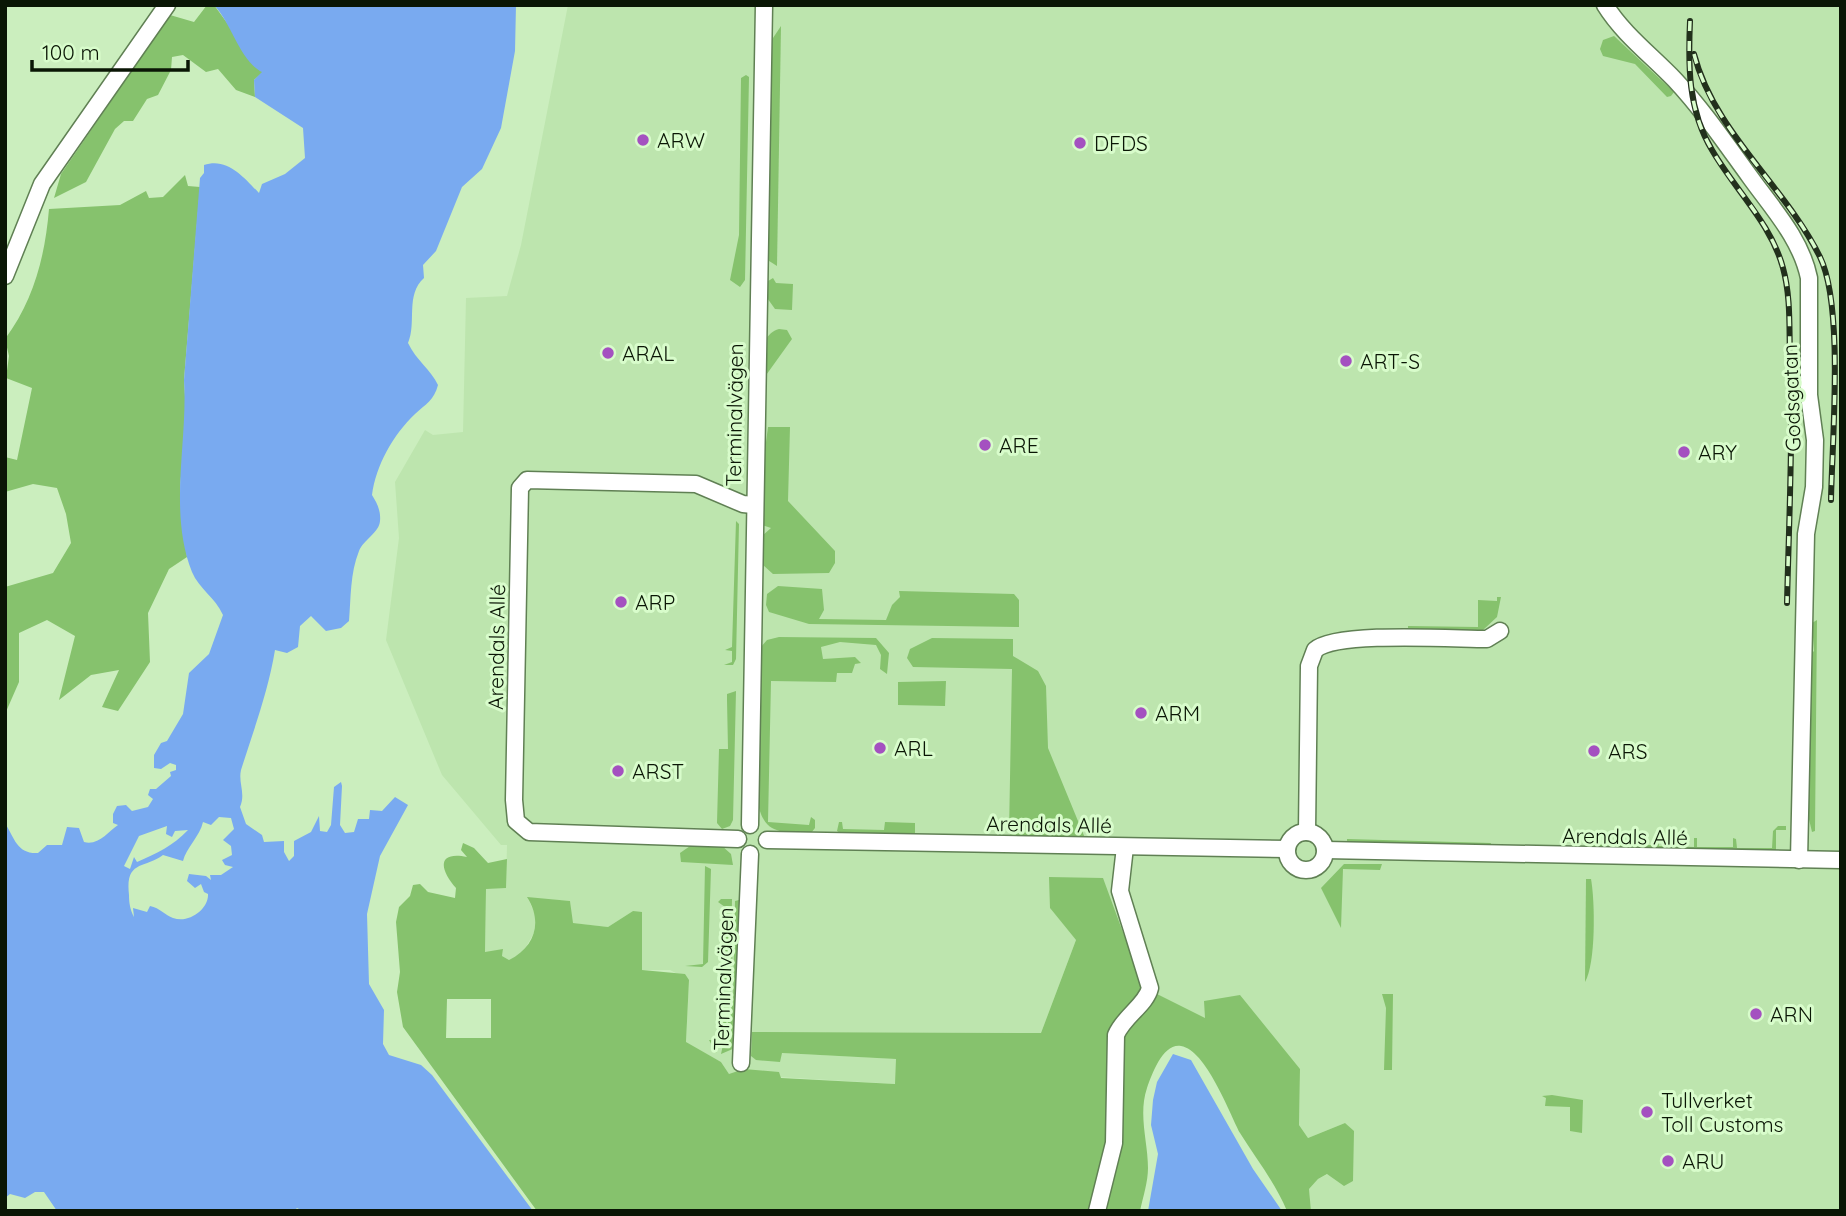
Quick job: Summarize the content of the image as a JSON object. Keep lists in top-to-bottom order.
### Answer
{
  "streets": {
    "street": ["Godsgatan", "Terminalvägen", "Arendals Allé"]
  },
  "crossings": [
    ["Godsgatan", "Arendals Allé"],
    ["Terminalvägen", "Arendals Allé"]
  ],
  "places": [
    "ARW",
    "DFDS",
    "ARAL",
    "ART-S",
    "ARE",
    "ARY",
    "ARP",
    "ARM",
    "ARL",
    "ARS",
    "ARST",
    "ARN",
    "Tullverket Toll Customs",
    "ARU"
  ],
  "scale_bar": "100 m"
}
